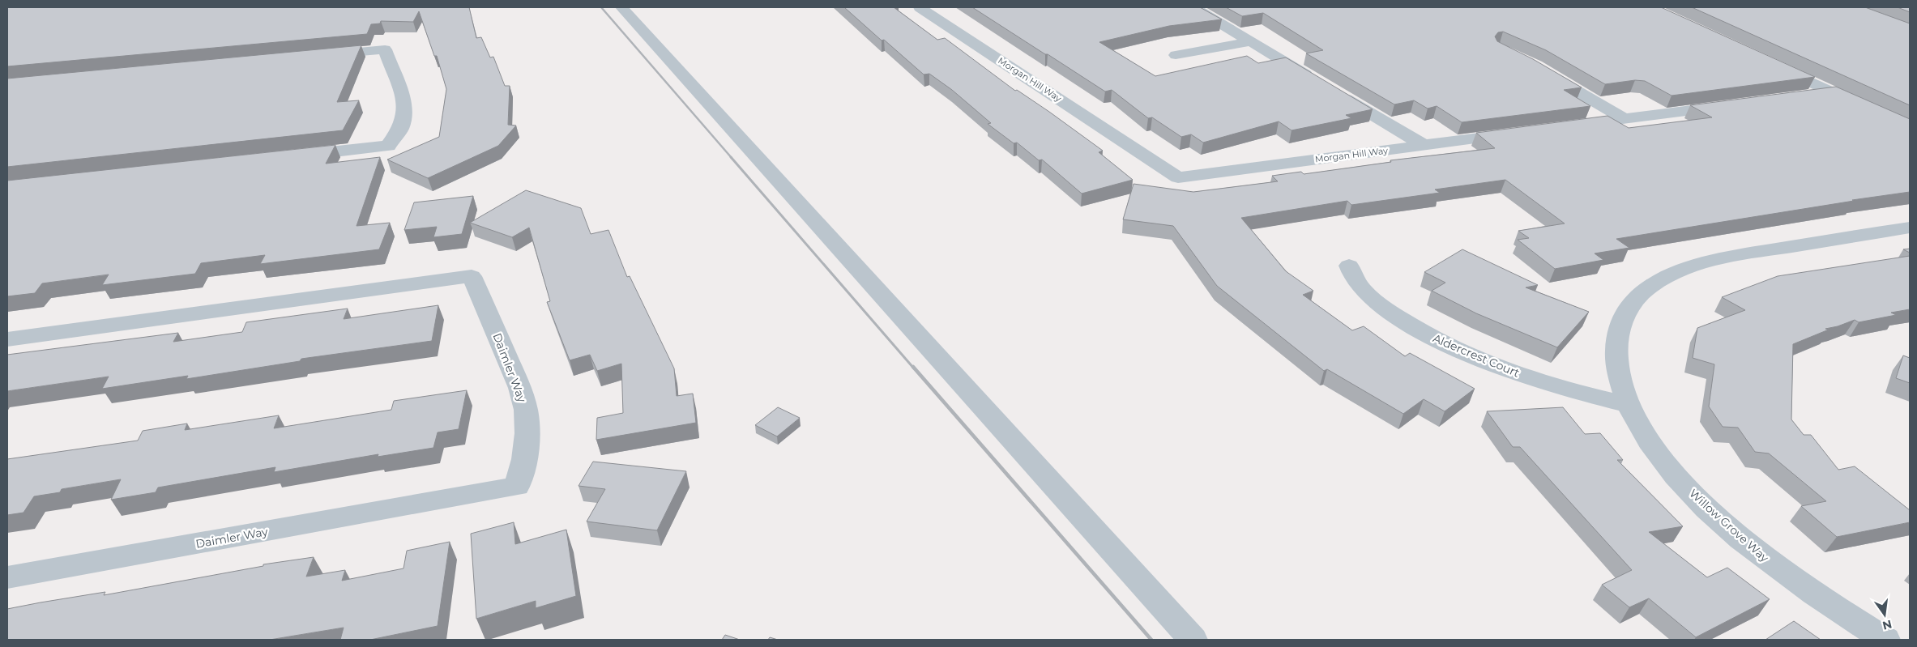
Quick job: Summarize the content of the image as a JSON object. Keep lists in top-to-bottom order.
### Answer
{
  "streets": {
    "street": [
      "Morgan Hill Way",
      "Aldercrest Court",
      "Daimler Way",
      "Willow Grove Way"
    ]
  },
  "crossings": [
    ["Aldercrest Court", "Willow Grove Way"]
  ],
  "north": "bottom"
}
